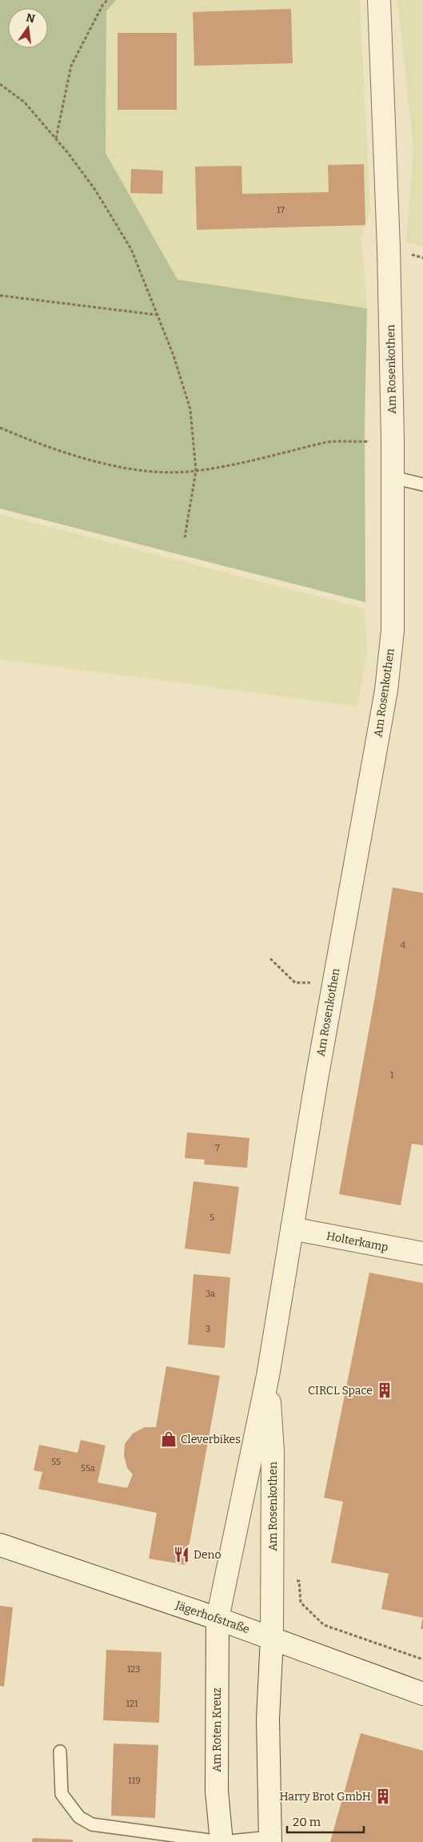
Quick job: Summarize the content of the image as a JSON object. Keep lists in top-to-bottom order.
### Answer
{
  "streets": {
    "street": [
      "Am Rosenkothen",
      "Holterkamp",
      "Jägerhofstraße",
      "Am Roten Kreuz"
    ]
  },
  "crossings": [
    ["Am Rosenkothen", "Holterkamp"],
    ["Am Rosenkothen", "Jägerhofstraße"],
    ["Am Rosenkothen", "Am Roten Kreuz"],
    ["Jägerhofstraße", "Am Roten Kreuz"]
  ],
  "places": {
    "building": ["CIRCL Space", "Harry Brot GmbH"],
    "shop": ["Cleverbikes"],
    "restaurant": ["Deno"]
  },
  "house_numbers": [
    "17",
    "4",
    "1",
    "7",
    "5",
    "3a",
    "3",
    "55",
    "55a",
    "123",
    "121",
    "119"
  ],
  "scale_bar": "20 m",
  "north": "top"
}
